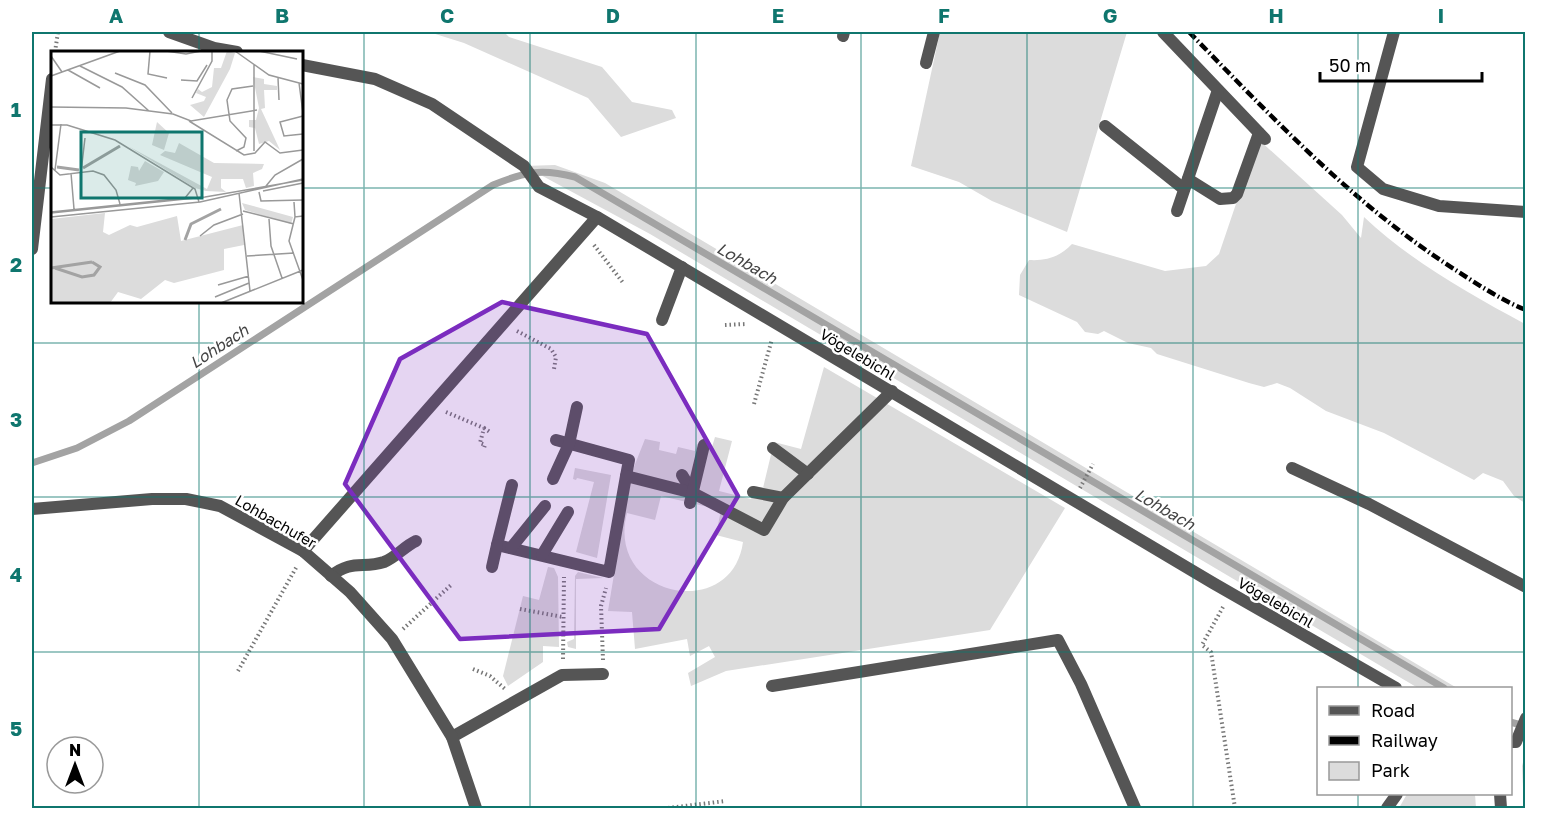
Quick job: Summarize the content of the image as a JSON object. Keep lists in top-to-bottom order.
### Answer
{
  "streets": {
    "street": ["Vögelebichl", "Lohbachufer"]
  },
  "water": ["Lohbach"],
  "legend": ["Road", "Railway", "Park"],
  "scale_bar": "50 m",
  "north": "top",
  "grid": {
    "columns": [
      "A",
      "B",
      "C",
      "D",
      "E",
      "F",
      "G",
      "H",
      "I"
    ],
    "rows": [
      "1",
      "2",
      "3",
      "4",
      "5"
    ]
  }
}
